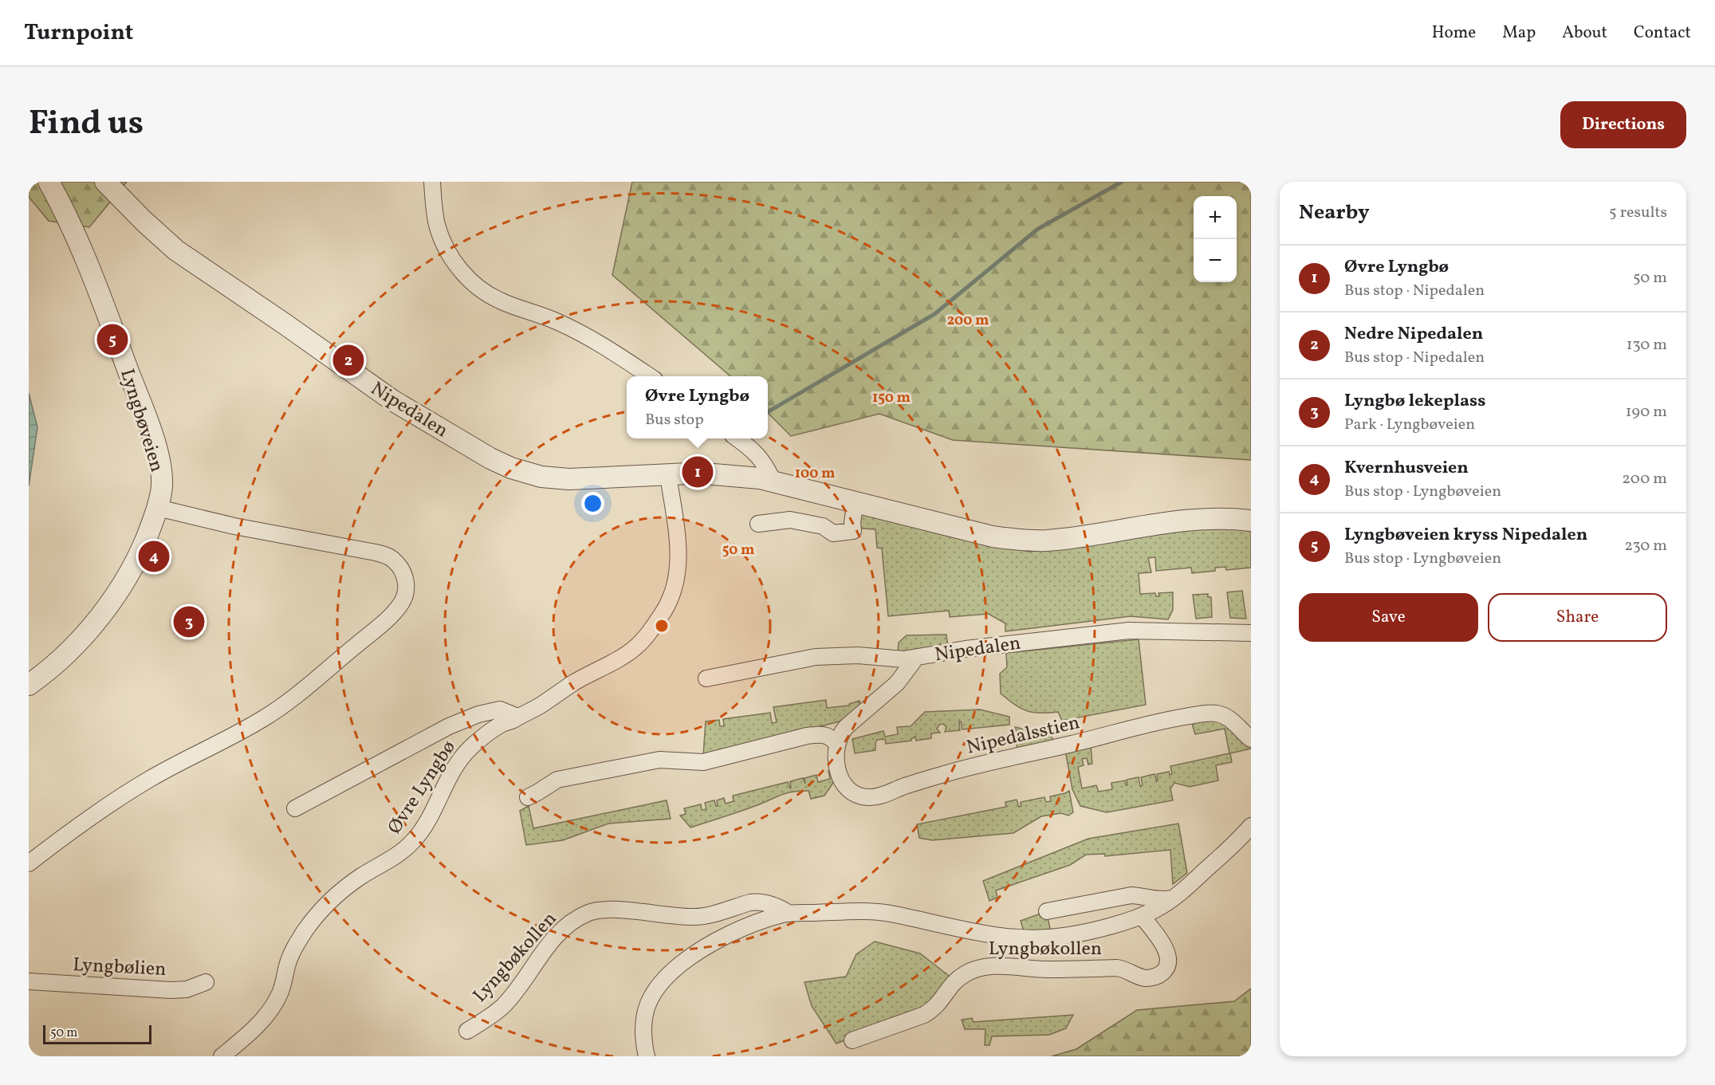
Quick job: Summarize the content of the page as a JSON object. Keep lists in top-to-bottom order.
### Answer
{
  "streets": {
    "street": [
      "Nipedalen",
      "Lyngbøveien",
      "Nipedalsstien",
      "Øvre Lyngbø",
      "Lyngbøkollen",
      "Lyngbølien"
    ]
  },
  "crossings": [
    ["Nipedalen", "Øvre Lyngbø"]
  ],
  "scale_bar": "50 m",
  "page": {
    "header": "Turnpoint",
    "nav": [
      "Home",
      "Map",
      "About",
      "Contact"
    ],
    "title": "Find us",
    "buttons": [
      "Directions",
      ["Save", "Share"]
    ],
    "heading": ["Nearby", "5 results"],
    "map_buttons": ["+", "−"],
    "list": [
      {
        "mark": "1",
        "name": "Øvre Lyngbø",
        "note": "Bus stop · Nipedalen",
        "value": "50 m"
      },
      {
        "mark": "2",
        "name": "Nedre Nipedalen",
        "note": "Bus stop · Nipedalen",
        "value": "130 m"
      },
      {
        "mark": "3",
        "name": "Lyngbø lekeplass",
        "note": "Park · Lyngbøveien",
        "value": "190 m"
      },
      {
        "mark": "4",
        "name": "Kvernhusveien",
        "note": "Bus stop · Lyngbøveien",
        "value": "200 m"
      },
      {
        "mark": "5",
        "name": "Lyngbøveien kryss Nipedalen",
        "note": "Bus stop · Lyngbøveien",
        "value": "230 m"
      }
    ],
    "pins": [
      "5",
      "2",
      "1",
      "4",
      "3"
    ],
    "popup": ["Øvre Lyngbø", "Bus stop"],
    "scale": "50 m"
  },
  "rings": [
    "200 m",
    "150 m",
    "100 m",
    "50 m"
  ]
}
